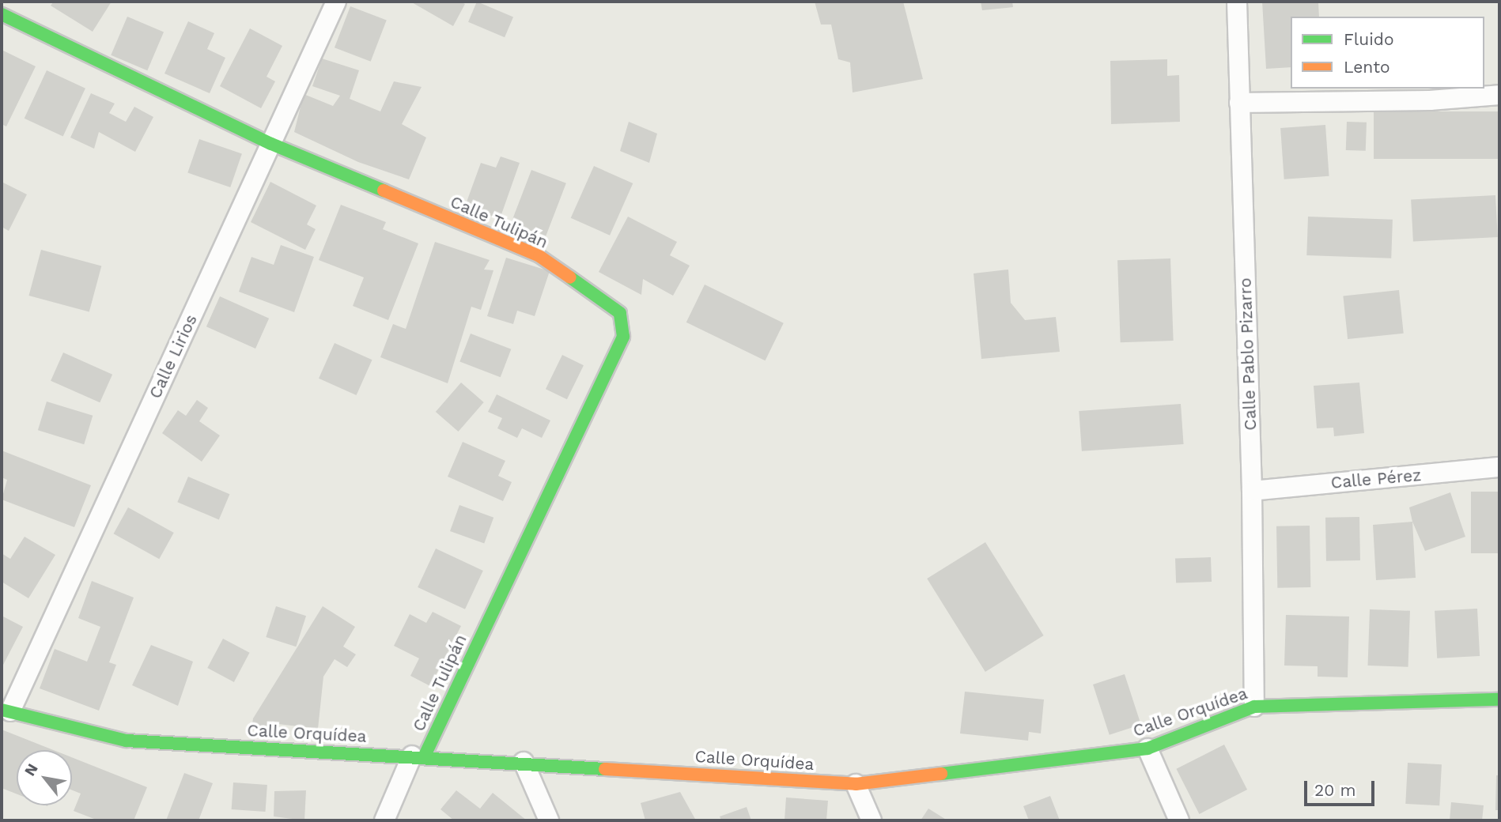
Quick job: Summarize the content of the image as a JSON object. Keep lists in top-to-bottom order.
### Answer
{
  "streets": {
    "street": [
      "Calle Tulipán",
      "Calle Pablo Pizarro",
      "Calle Lirios",
      "Calle Pérez",
      "Calle Orquídea"
    ]
  },
  "crossings": [
    ["Calle Tulipán", "Calle Lirios"],
    ["Calle Tulipán", "Calle Orquídea"],
    ["Calle Pablo Pizarro", "Calle Pérez"],
    ["Calle Pablo Pizarro", "Calle Orquídea"],
    ["Calle Lirios", "Calle Orquídea"]
  ],
  "legend": ["Fluido", "Lento"],
  "scale_bar": "20 m",
  "north": "top left"
}
